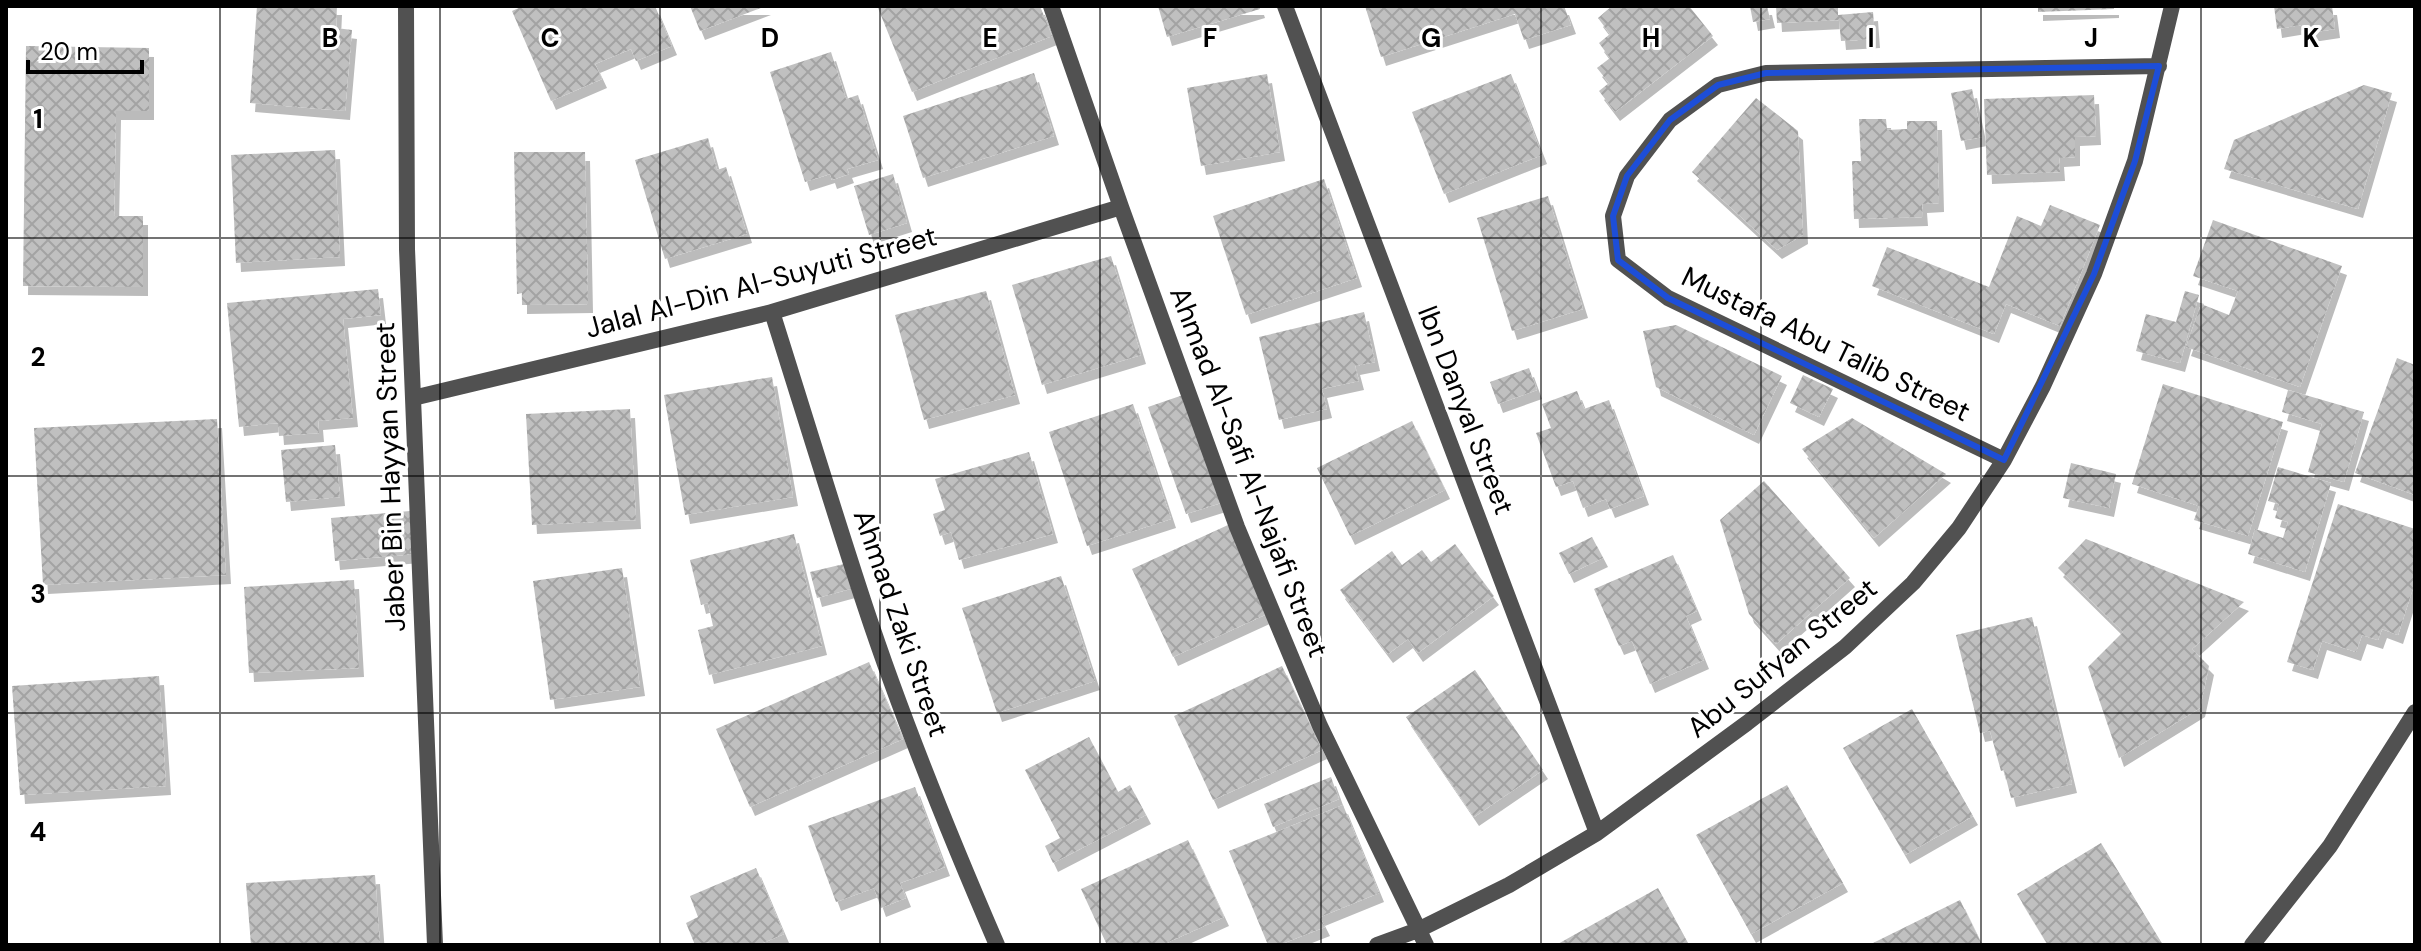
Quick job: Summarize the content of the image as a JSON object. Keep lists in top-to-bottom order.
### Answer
{
  "streets": {
    "street": [
      "Jalal Al-Din Al-Suyuti Street",
      "Mustafa Abu Talib Street",
      "Ibn Danyal Street",
      "Ahmad Al-Safi Al-Najafi Street",
      "Jaber Bin Hayyan Street",
      "Ahmad Zaki Street",
      "Abu Sufyan Street"
    ]
  },
  "crossings": [
    ["Jalal Al-Din Al-Suyuti Street", "Ahmad Al-Safi Al-Najafi Street"],
    ["Jalal Al-Din Al-Suyuti Street", "Jaber Bin Hayyan Street"],
    ["Jalal Al-Din Al-Suyuti Street", "Ahmad Zaki Street"],
    ["Mustafa Abu Talib Street", "Abu Sufyan Street"],
    ["Ibn Danyal Street", "Abu Sufyan Street"],
    ["Ahmad Al-Safi Al-Najafi Street", "Abu Sufyan Street"]
  ],
  "scale_bar": "20 m",
  "grid": {
    "columns": [
      "B",
      "C",
      "D",
      "E",
      "F",
      "G",
      "H",
      "I",
      "J",
      "K"
    ],
    "rows": [
      "1",
      "2",
      "3",
      "4"
    ]
  }
}
